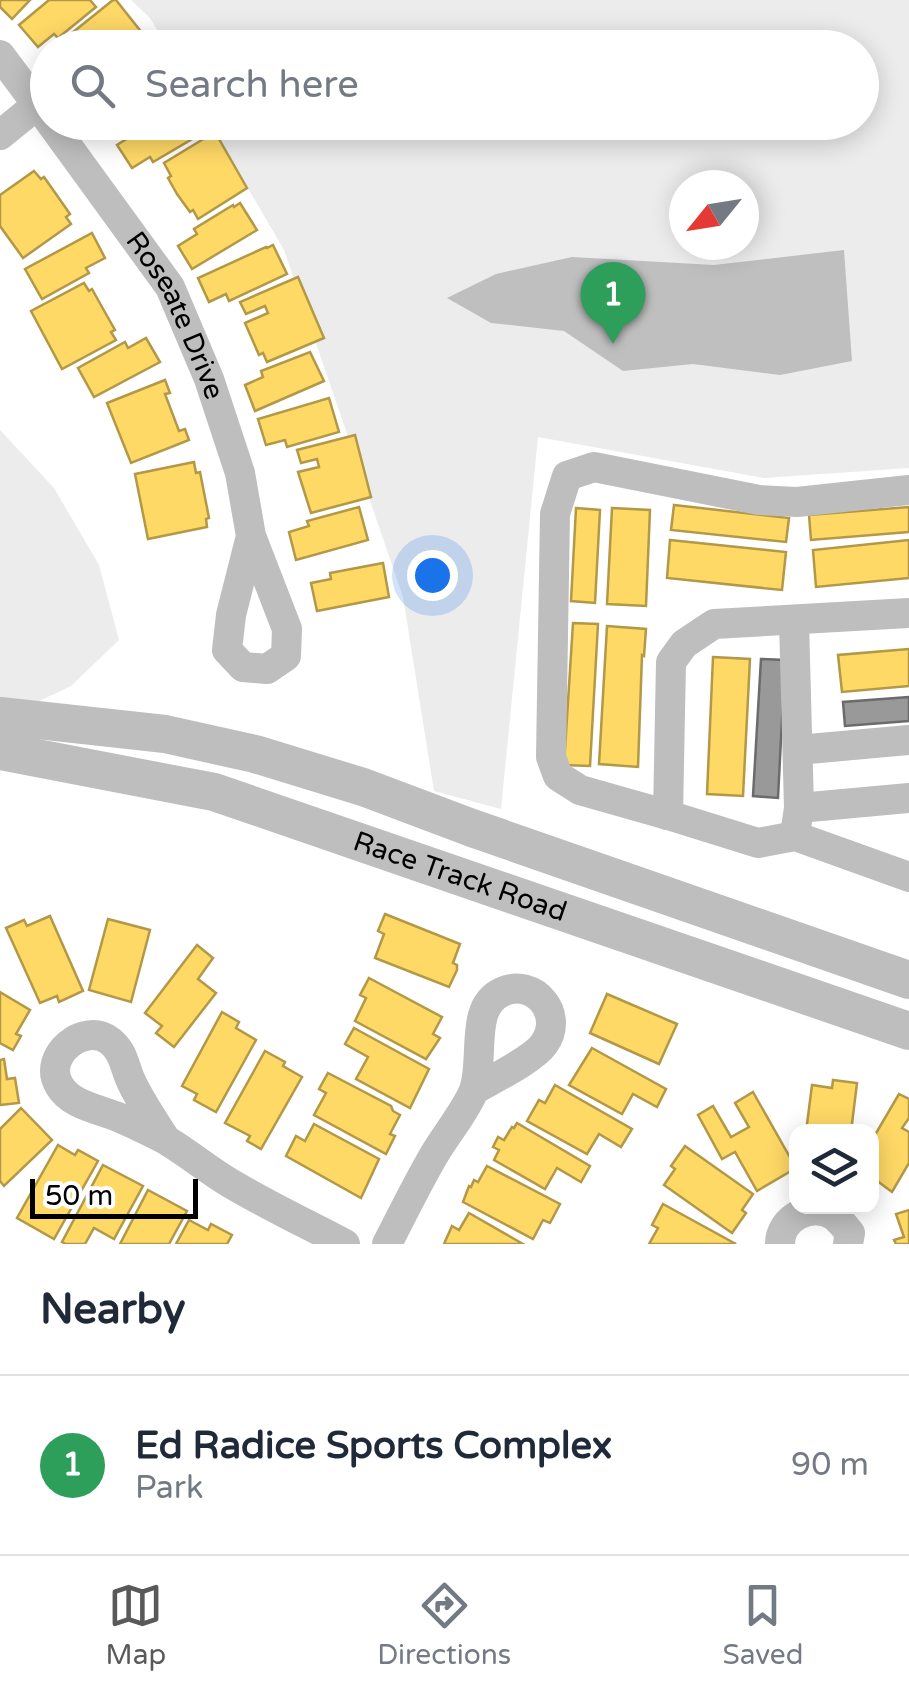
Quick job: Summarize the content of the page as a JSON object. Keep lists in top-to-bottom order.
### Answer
{
  "streets": {
    "main road": ["Race Track Road"],
    "street": ["Roseate Drive"]
  },
  "scale_bar": "50 m",
  "north": "bottom left",
  "page": {
    "search": "Search here",
    "pins": "1",
    "scale": "50 m",
    "heading": "Nearby",
    "list": [
      {
        "mark": "1",
        "name": "Ed Radice Sports Complex",
        "note": "Park",
        "value": "90 m"
      }
    ],
    "nav": ["Map", "Directions", "Saved"]
  }
}
